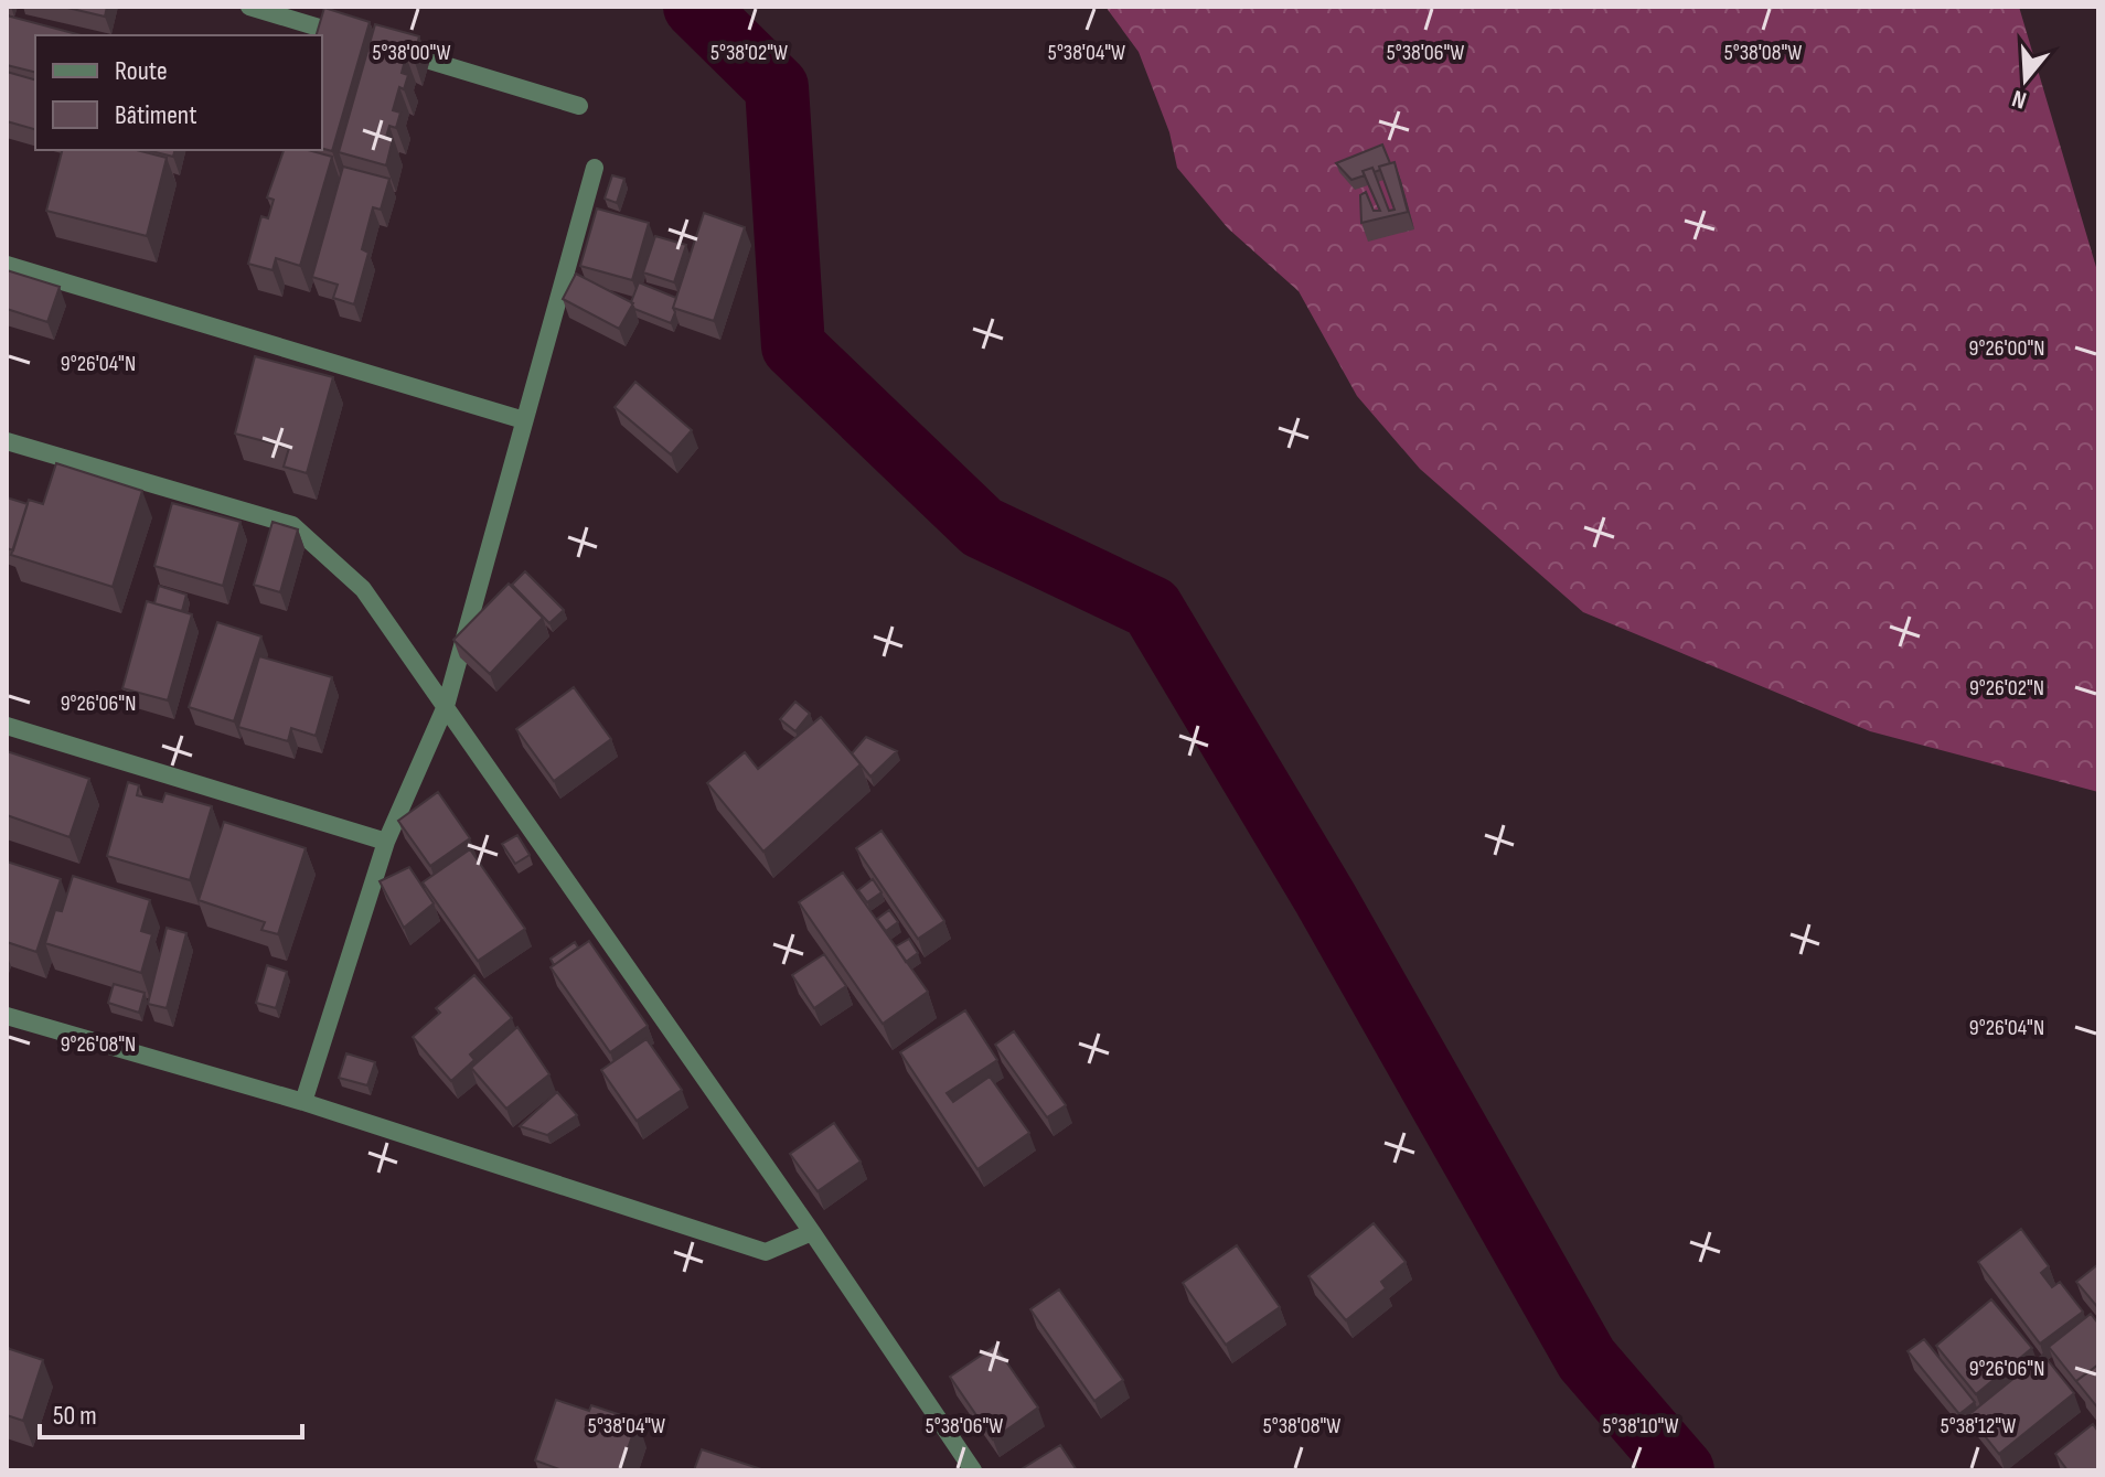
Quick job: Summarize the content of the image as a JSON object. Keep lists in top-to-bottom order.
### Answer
{
  "legend": ["Route", "Bâtiment"],
  "scale_bar": "50 m",
  "north": "bottom",
  "coordinates": [
    "5°38'00\"W",
    "5°38'02\"W",
    "5°38'04\"W",
    "5°38'06\"W",
    "5°38'08\"W",
    "9°26'00\"N",
    "9°26'04\"N",
    "9°26'02\"N",
    "9°26'06\"N",
    "9°26'08\"N",
    "5°38'10\"W",
    "5°38'12\"W"
  ]
}
